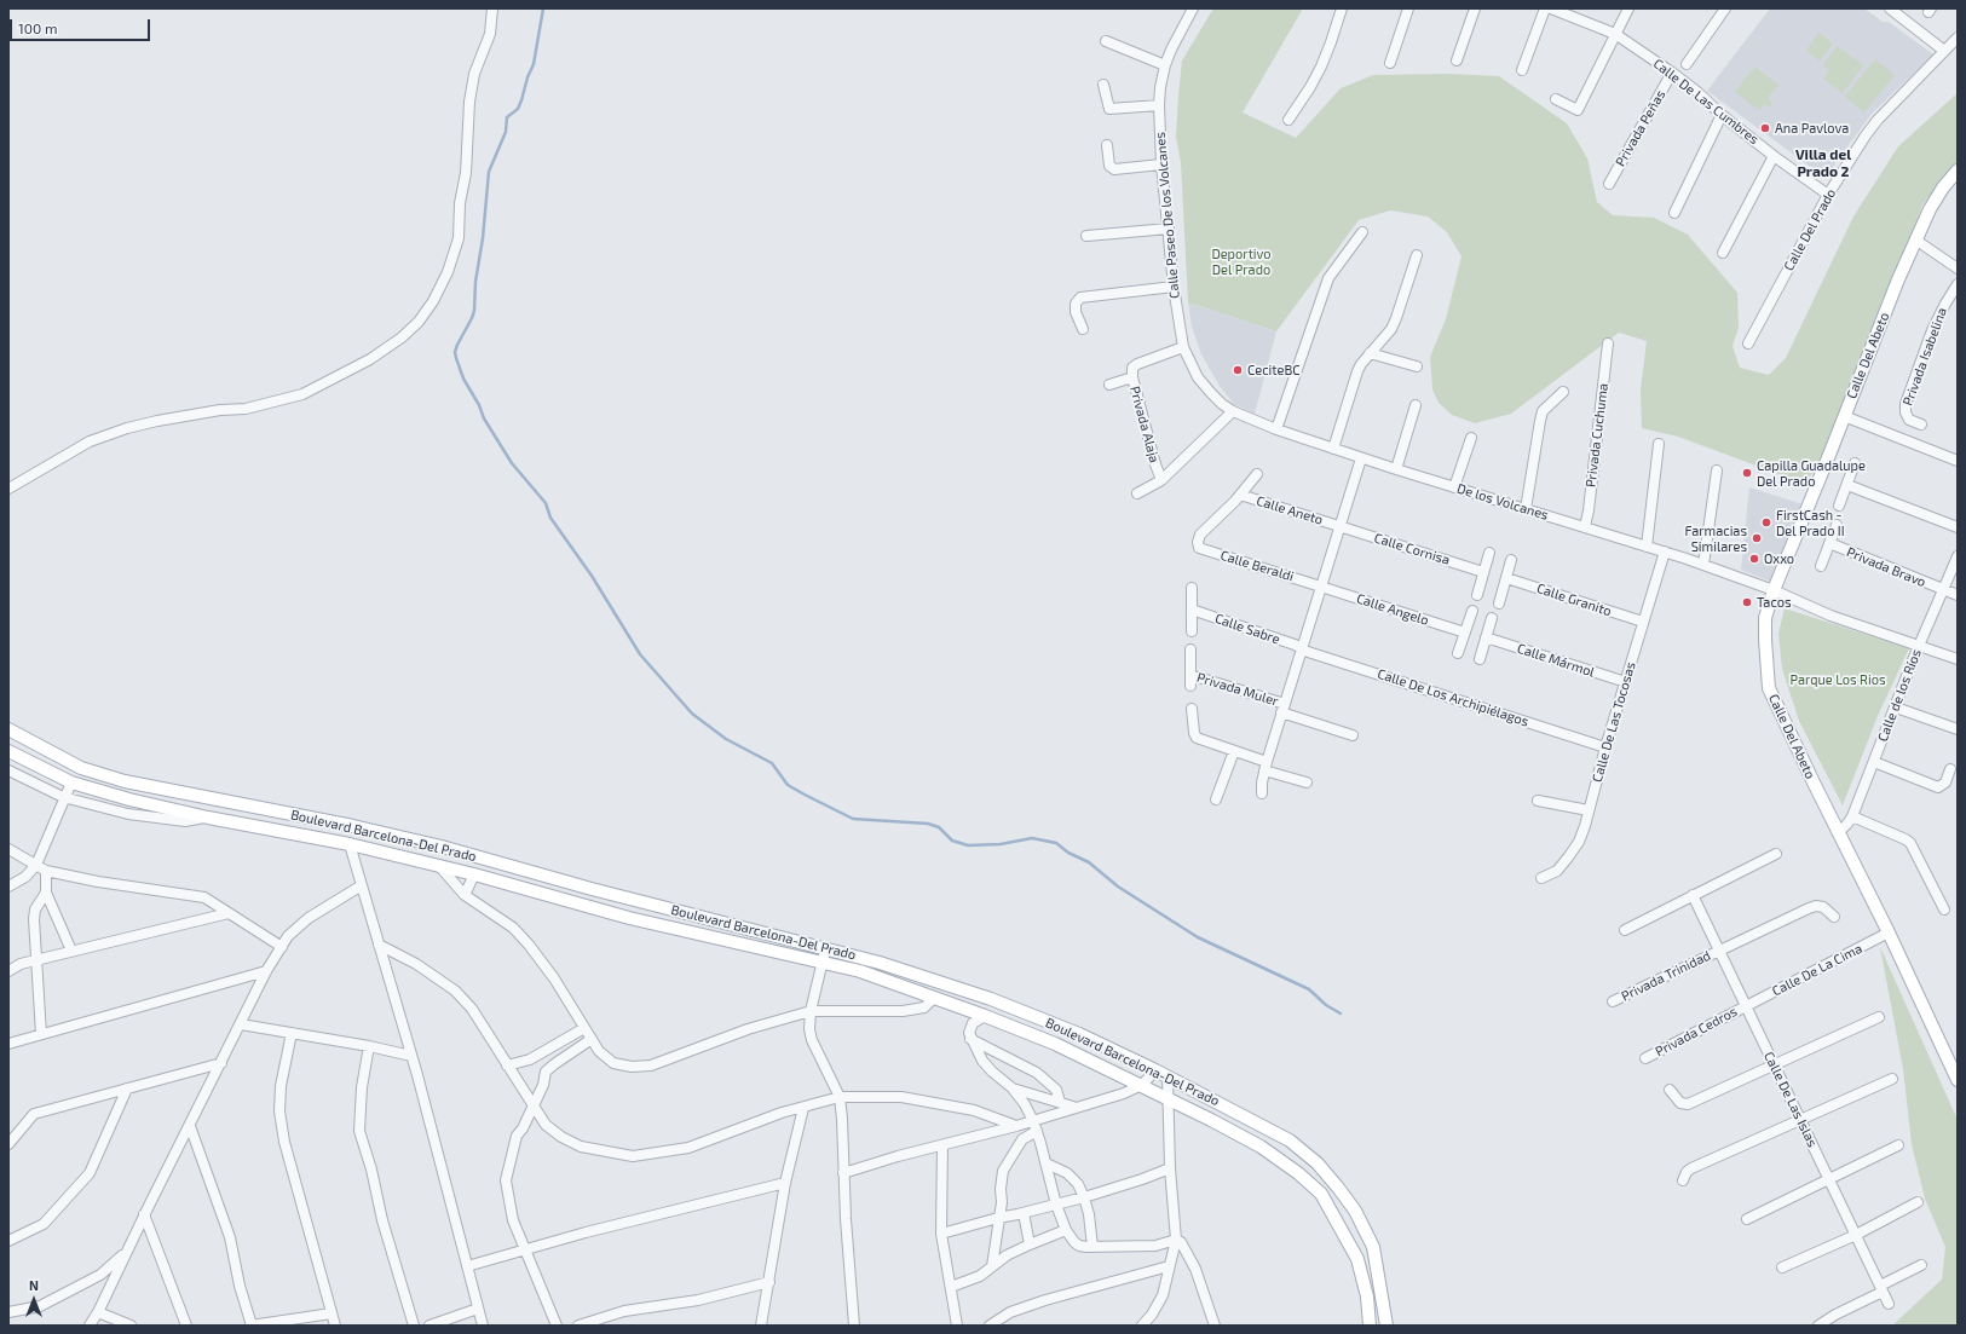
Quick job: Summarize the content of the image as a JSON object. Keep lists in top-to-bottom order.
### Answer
{
  "streets": {
    "main road": ["Calle Del Abeto", "Boulevard Barcelona-Del Prado"],
    "street": [
      "Calle De Las Cumbres",
      "Privada Peñas",
      "Calle Paseo De los Volcanes",
      "Calle Del Prado",
      "Privada Isabelina",
      "Privada Alaja",
      "Privada Cuchuma",
      "De los Volcanes",
      "Calle Aneto",
      "Calle Cornisa",
      "Calle Beraldi",
      "Privada Bravo",
      "Calle Granito",
      "Calle Angelo",
      "Calle Sabre",
      "Calle Mármol",
      "Privada Muler",
      "Calle de los Ríos",
      "Calle De Los Archipiélagos",
      "Calle De Las Tocosas",
      "Calle De La Cima",
      "Privada Trinidad",
      "Privada Cedros",
      "Calle De Las Islas"
    ]
  },
  "crossings": [
    ["Calle De Las Cumbres", "Privada Peñas"],
    ["Calle De Las Cumbres", "Calle Del Prado"],
    ["Calle Paseo De los Volcanes", "De los Volcanes"],
    ["Calle Del Abeto", "De los Volcanes"],
    ["Calle Del Abeto", "Calle de los Ríos"],
    ["Calle Del Abeto", "Calle De La Cima"],
    ["Privada Cuchuma", "De los Volcanes"],
    ["De los Volcanes", "Calle de los Ríos"],
    ["De los Volcanes", "Calle De Las Tocosas"],
    ["Calle Aneto", "Calle Cornisa"],
    ["Calle Aneto", "Calle Beraldi"],
    ["Calle Beraldi", "Calle Angelo"],
    ["Privada Bravo", "Calle de los Ríos"],
    ["Calle Granito", "Calle De Las Tocosas"],
    ["Calle Sabre", "Calle De Los Archipiélagos"],
    ["Calle Mármol", "Calle De Las Tocosas"],
    ["Calle De Los Archipiélagos", "Calle De Las Tocosas"],
    ["Calle De La Cima", "Privada Cedros"],
    ["Calle De La Cima", "Calle De Las Islas"],
    ["Privada Trinidad", "Calle De Las Islas"],
    ["Privada Cedros", "Calle De Las Islas"]
  ],
  "districts": ["Villa del Prado 2"],
  "parks": ["Deportivo Del Prado", "Parque Los Rios"],
  "places": [
    "Ana Pavlova",
    "CeciteBC",
    "Capilla Guadalupe Del Prado",
    "FirstCash - Del Prado II",
    "Farmacias Similares",
    "Oxxo",
    "Tacos"
  ],
  "scale_bar": "100 m",
  "north": "top"
}
